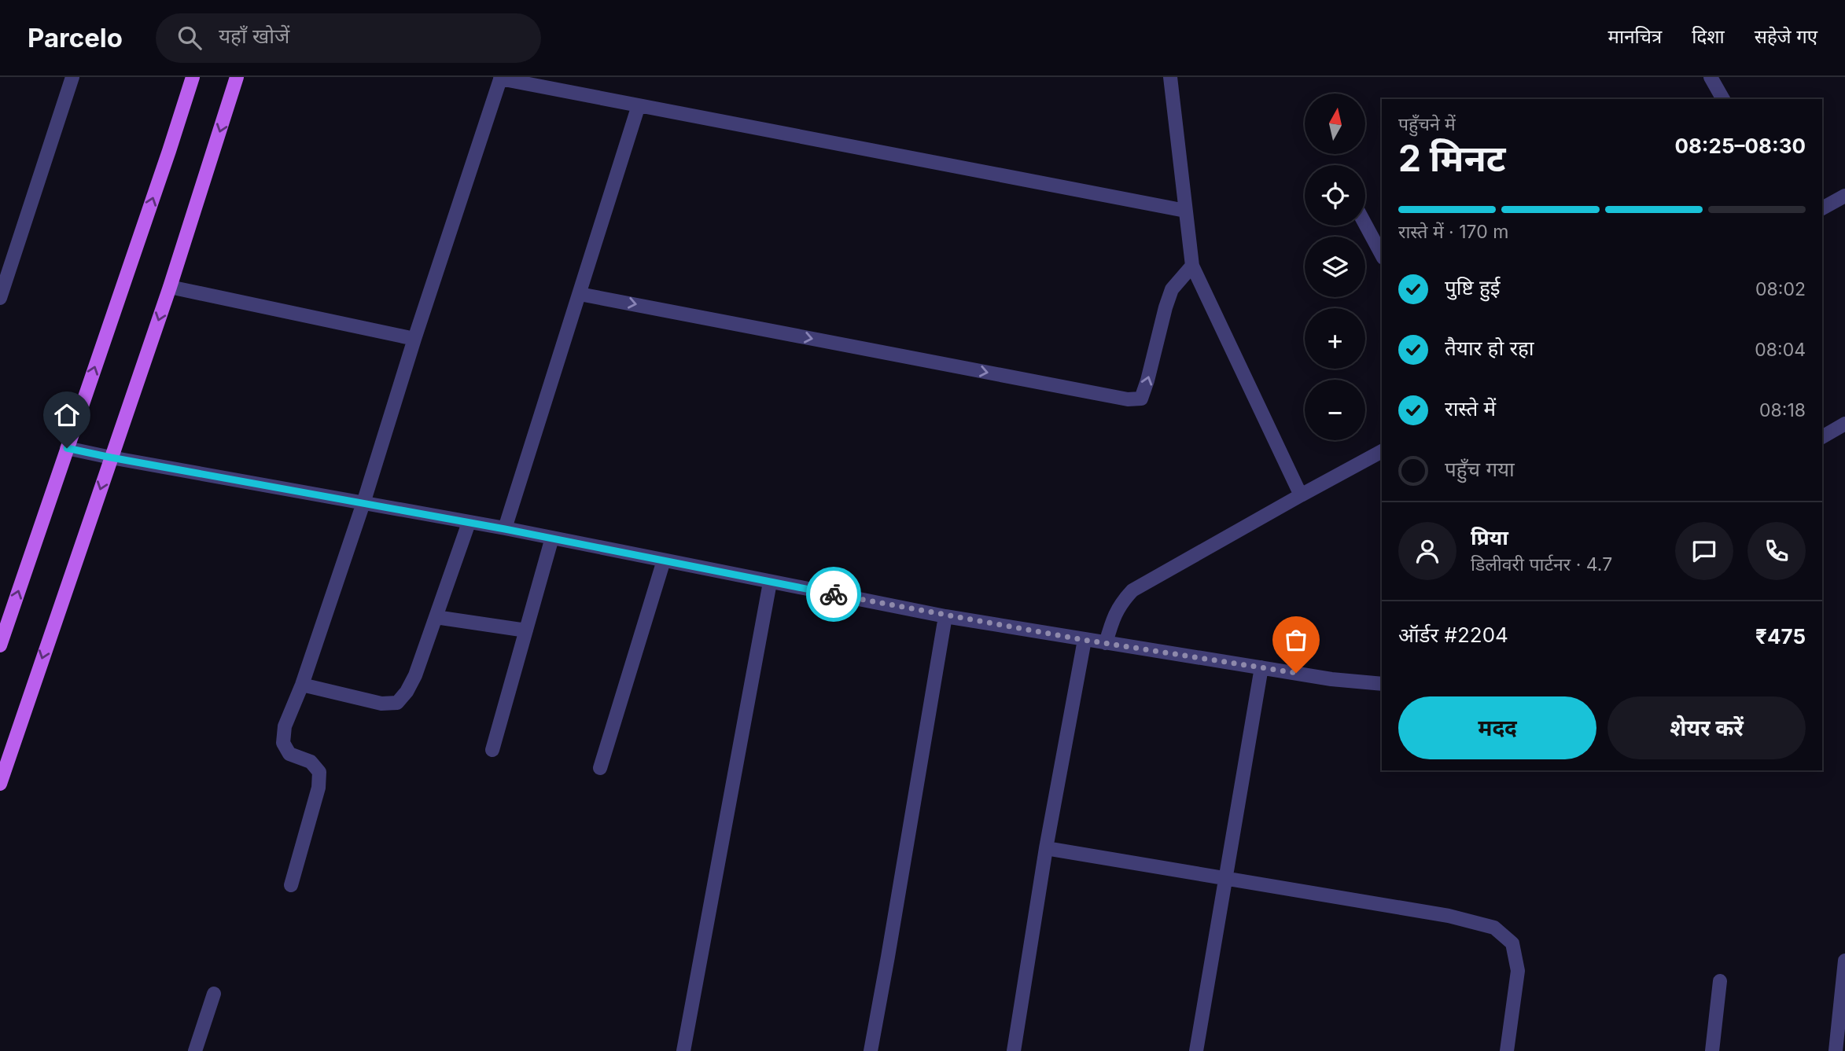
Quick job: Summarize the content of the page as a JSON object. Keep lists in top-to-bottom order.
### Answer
{
  "north": "top",
  "page": {
    "header": "Parcelo",
    "search": "यहाँ खोजें",
    "nav": ["मानचित्र", "दिशा", "सहेजे गए"],
    "map_buttons": ["+", "−"],
    "heading": ["2 मिनट", "पहुँचने में", "08:25–08:30"],
    "panel": [
      "प्रिया",
      "डिलीवरी पार्टनर · 4.7",
      "ऑर्डर #2204",
      "₹475"
    ],
    "bar": "रास्ते में · 170 m",
    "list": [
      ["पुष्टि हुई", "08:02"],
      ["तैयार हो रहा", "08:04"],
      ["रास्ते में", "08:18"],
      "पहुँच गया"
    ],
    "buttons": ["मदद", "शेयर करें"]
  }
}
